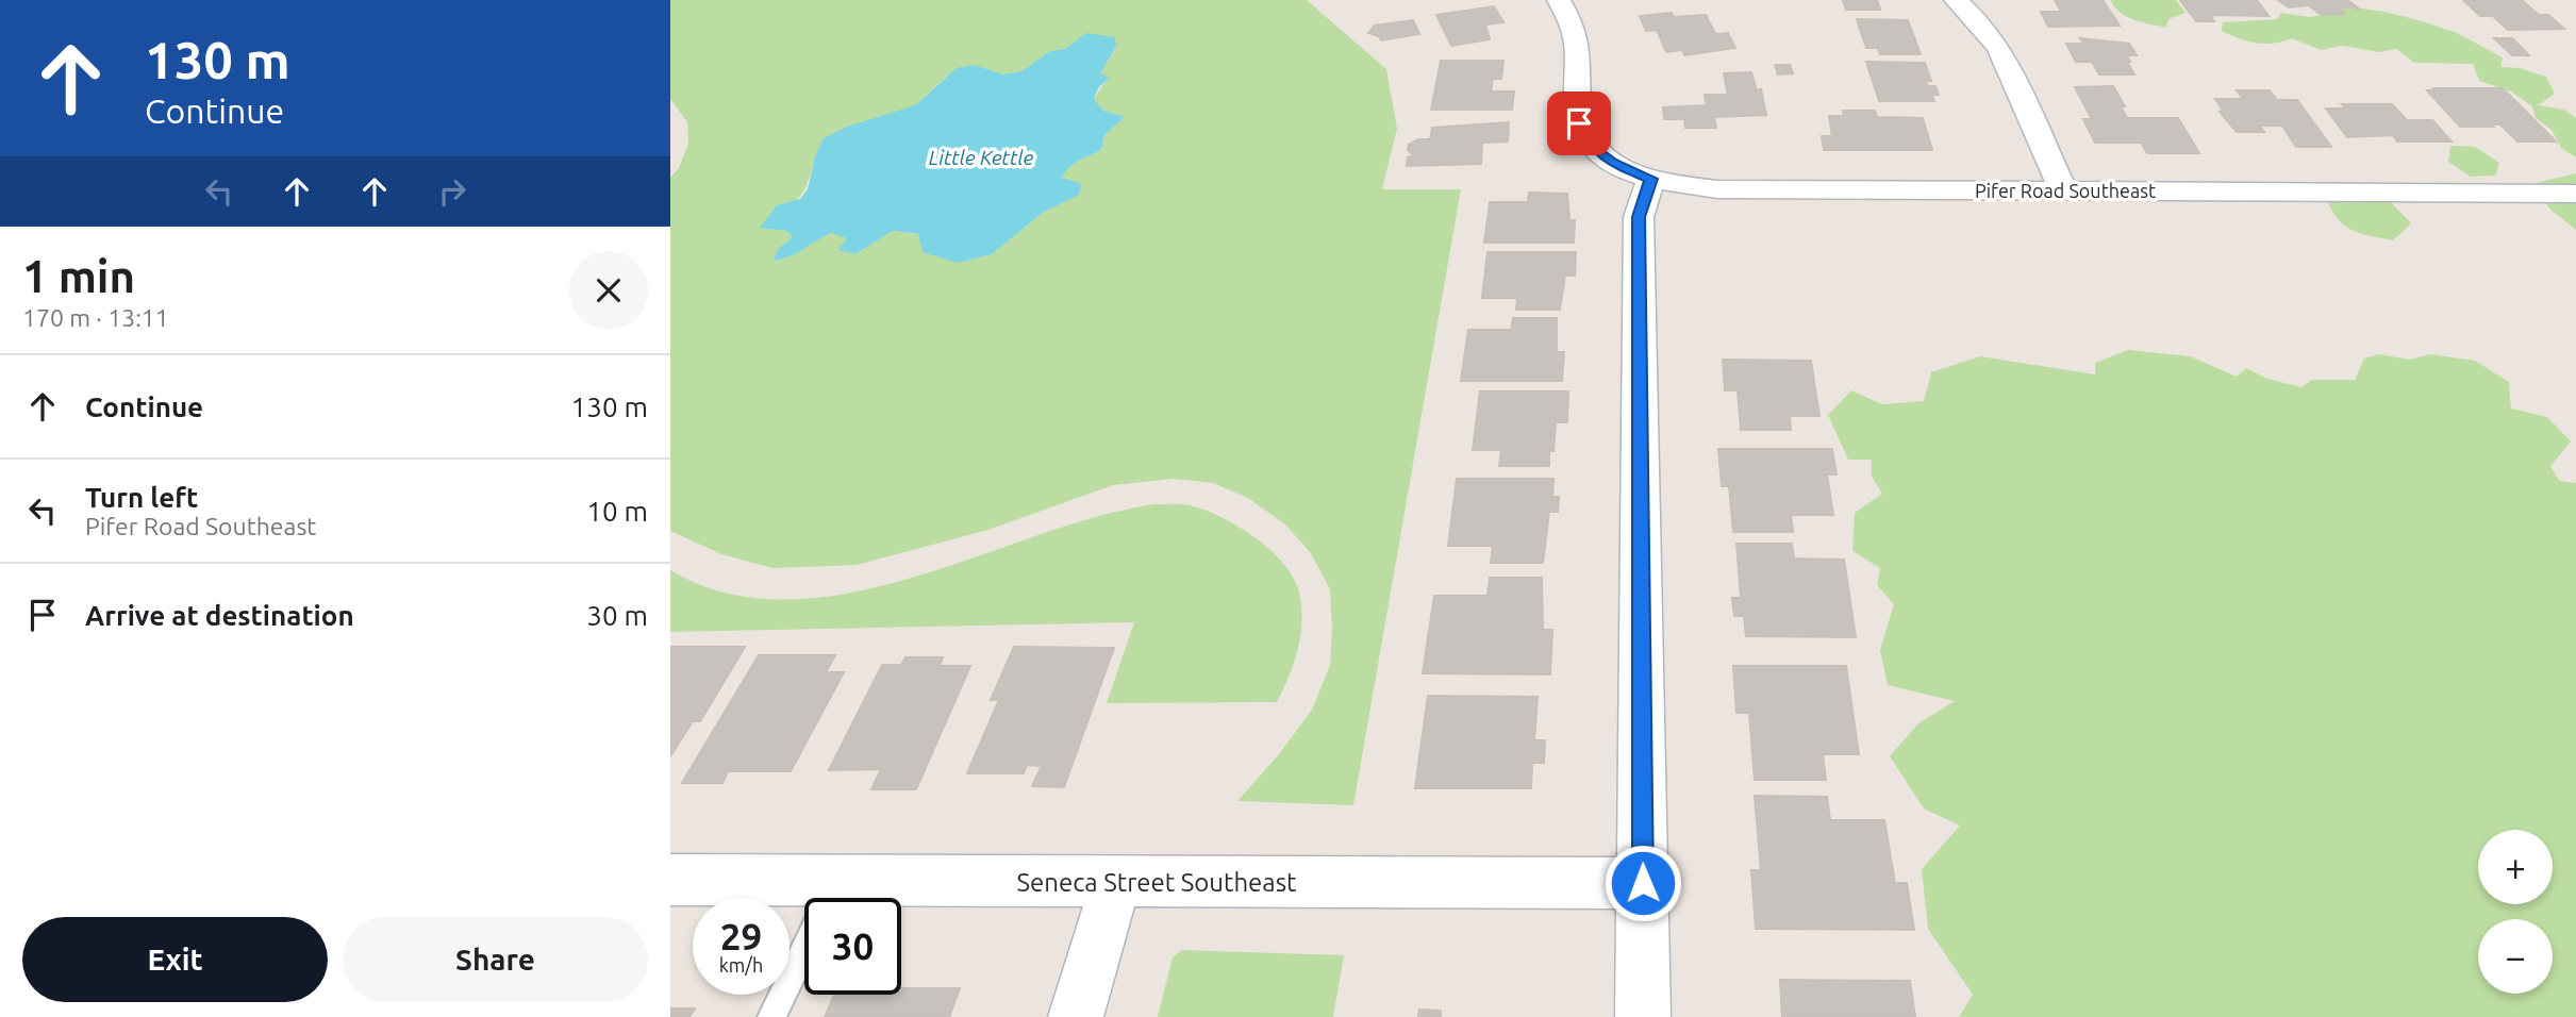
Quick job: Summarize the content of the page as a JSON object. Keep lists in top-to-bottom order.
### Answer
{
  "streets": {
    "street": ["Pifer Road Southeast", "Seneca Street Southeast"]
  },
  "water": ["Little Kettle"],
  "page": {
    "turn": ["130 m", "Continue"],
    "heading": ["1 min", "170 m · 13:11"],
    "list": [
      {
        "name": "Continue",
        "value": "130 m"
      },
      {
        "name": "Turn left",
        "note": "Pifer Road Southeast",
        "value": "10 m"
      },
      {
        "name": "Arrive at destination",
        "value": "30 m"
      }
    ],
    "map_buttons": ["+", "−"],
    "speed": "29 km/h",
    "limit": "30",
    "buttons": ["Exit", "Share"]
  }
}
